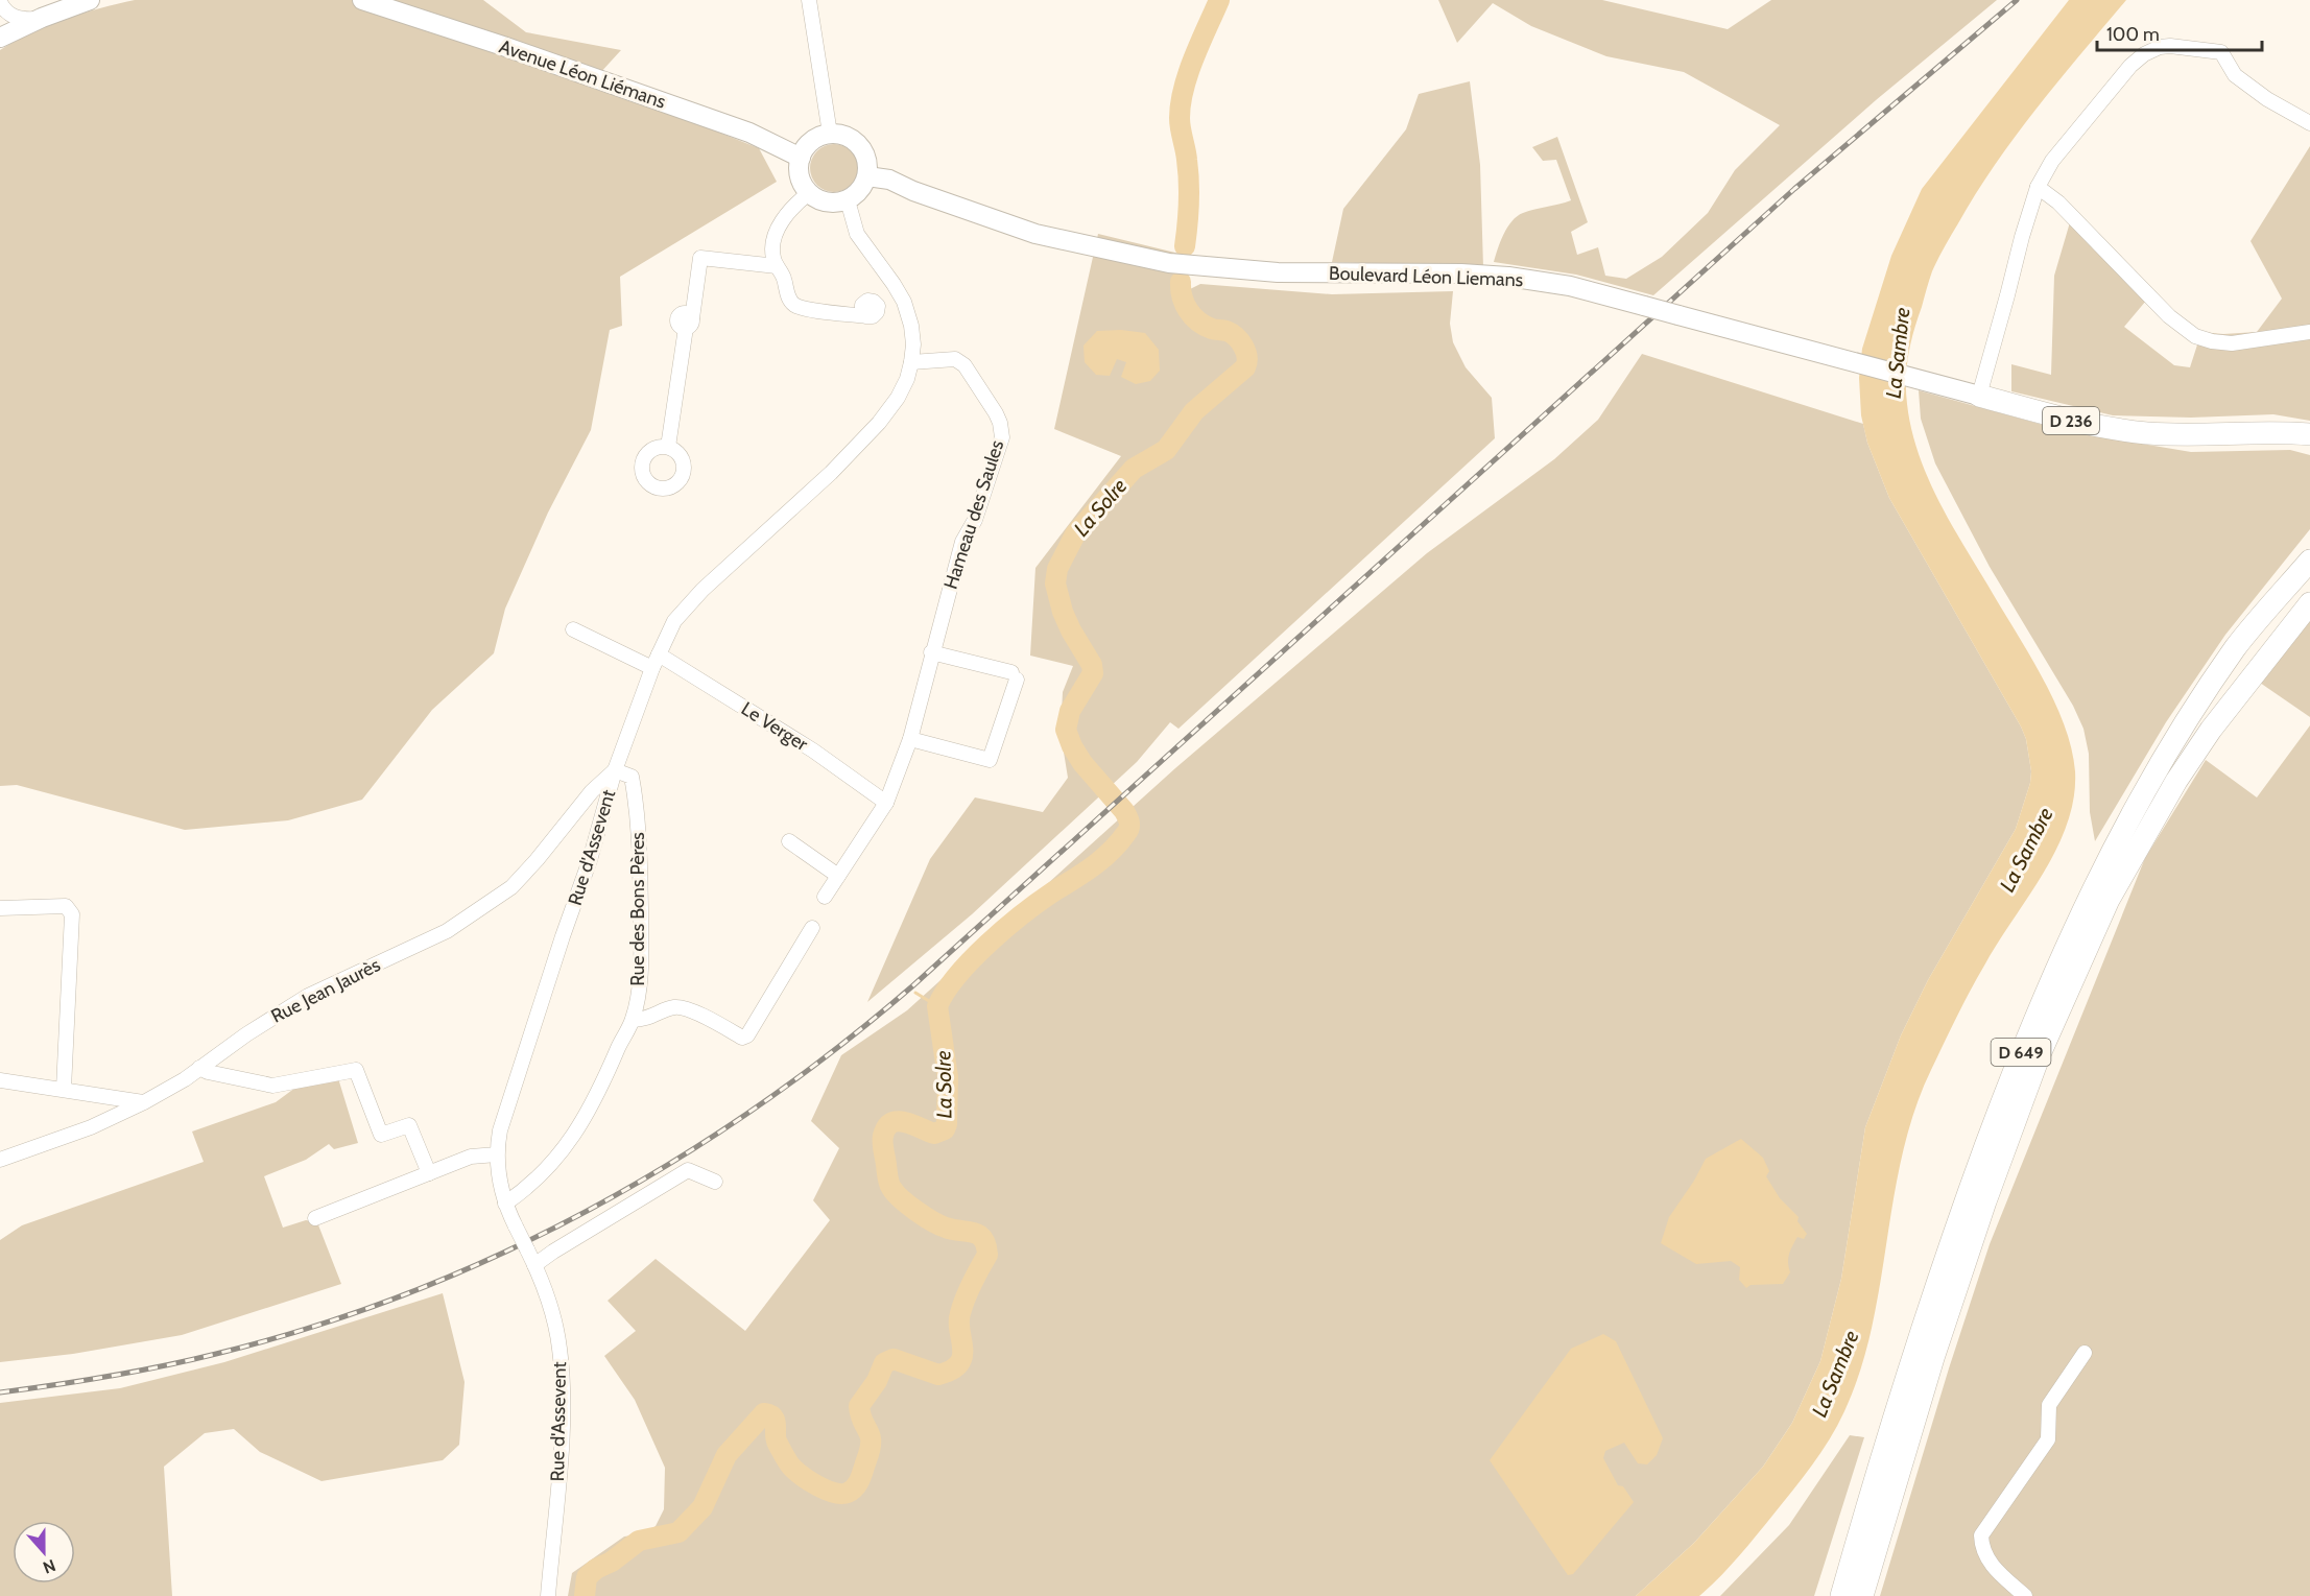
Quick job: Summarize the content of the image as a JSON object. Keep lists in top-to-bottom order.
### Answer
{
  "streets": {
    "highway": ["Boulevard Léon Liemans", "D 236", "D 649"],
    "main road": ["Avenue Léon Liémans"],
    "street": [
      "Hameau des Saules",
      "Le Verger",
      "Rue d'Assevent",
      "Rue des Bons Pères",
      "Rue Jean Jaurès"
    ]
  },
  "crossings": [
    ["Avenue Léon Liémans", "Boulevard Léon Liemans"],
    ["Avenue Léon Liémans", "Rue d'Assevent"],
    ["Boulevard Léon Liemans", "Rue d'Assevent"],
    ["Hameau des Saules", "Rue d'Assevent"],
    ["Le Verger", "Rue d'Assevent"],
    ["Rue d'Assevent", "Rue des Bons Pères"],
    ["Rue d'Assevent", "Rue Jean Jaurès"],
    ["Rue des Bons Pères", "Rue Jean Jaurès"]
  ],
  "water": ["La Sambre", "La Solre"],
  "scale_bar": "100 m",
  "north": "bottom"
}
